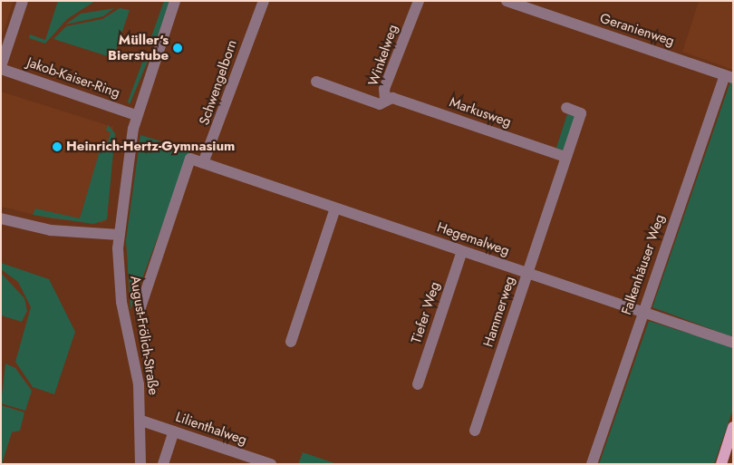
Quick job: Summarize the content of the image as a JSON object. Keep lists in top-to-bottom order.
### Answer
{
  "streets": {
    "street": [
      "Geranienweg",
      "Winkelweg",
      "Jakob-Kaiser-Ring",
      "Schwengelborn",
      "Markusweg",
      "Hegemalweg",
      "Falkenhäuser Weg",
      "Hammerweg",
      "Tiefer Weg",
      "August-Frölich-Straße",
      "Lilienthalweg"
    ]
  },
  "crossings": [
    ["Geranienweg", "Falkenhäuser Weg"],
    ["Winkelweg", "Markusweg"],
    ["Jakob-Kaiser-Ring", "August-Frölich-Straße"],
    ["Schwengelborn", "Hegemalweg"],
    ["Markusweg", "Hammerweg"],
    ["Hegemalweg", "Falkenhäuser Weg"],
    ["Hegemalweg", "Hammerweg"],
    ["Hegemalweg", "Tiefer Weg"],
    ["August-Frölich-Straße", "Lilienthalweg"]
  ],
  "places": ["Müller‘s Bierstube", "Heinrich-Hertz-Gymnasium"]
}
